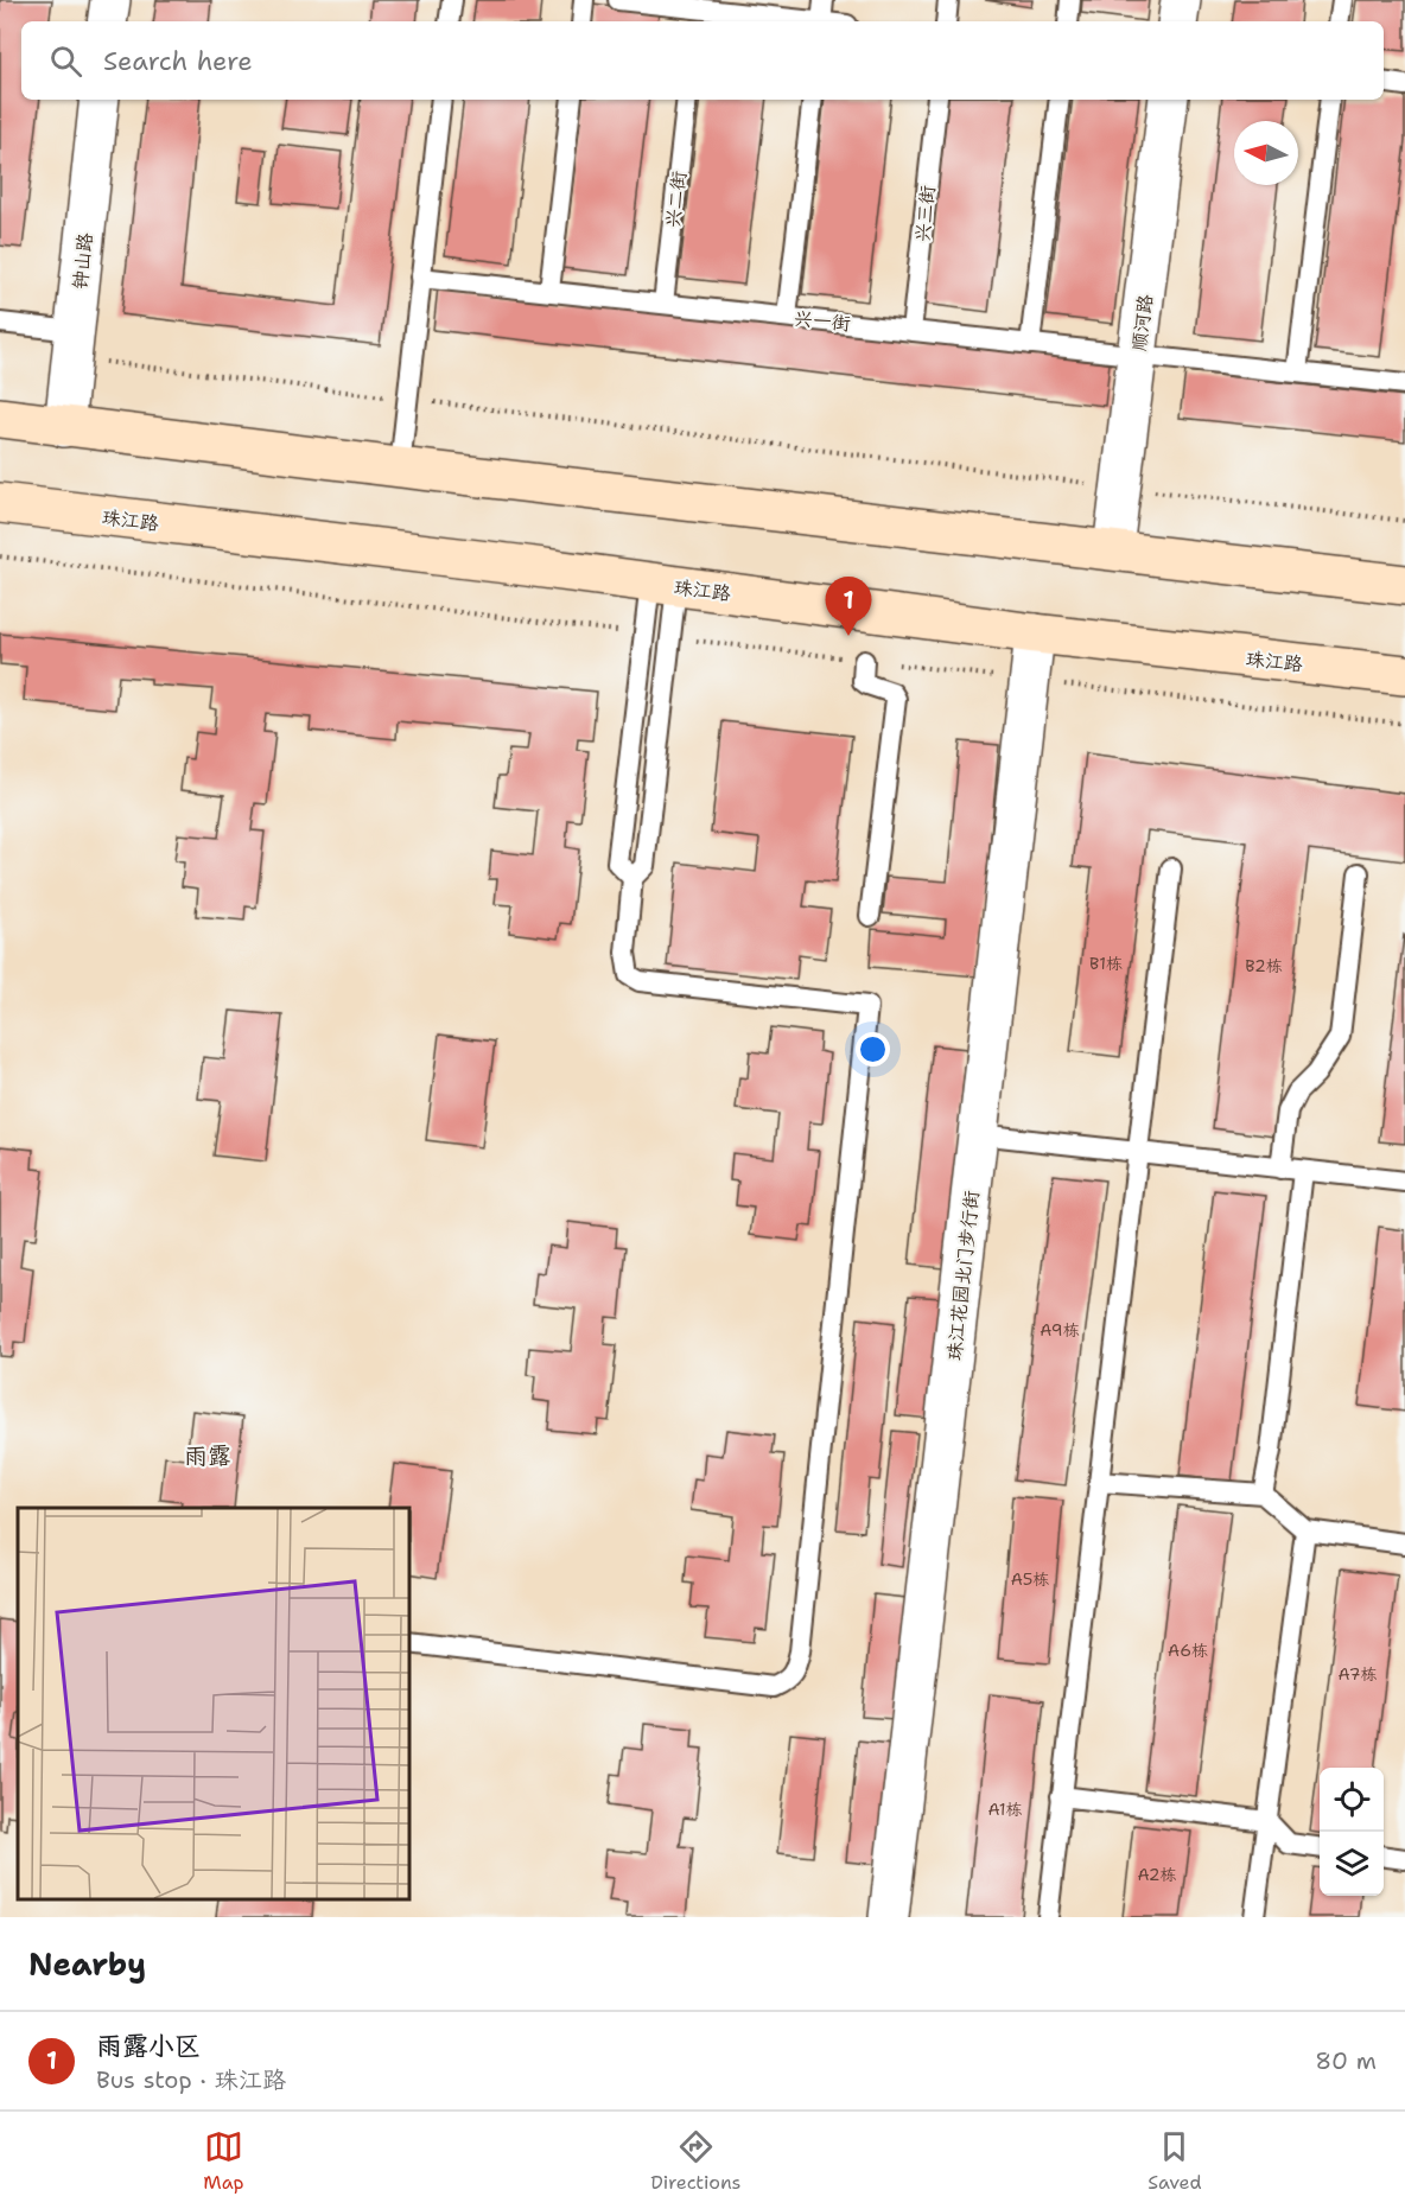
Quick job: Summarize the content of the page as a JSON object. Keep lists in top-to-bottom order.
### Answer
{
  "streets": {
    "street": [
      "钟山路",
      "顺河路",
      "珠江路",
      "珠江花园北门步行街"
    ],
    "lane": ["兴二街", "兴三街", "兴一街"]
  },
  "crossings": [
    ["兴二街", "兴一街"],
    ["兴三街", "兴一街"],
    ["兴一街", "顺河路"],
    ["珠江路", "珠江花园北门步行街"]
  ],
  "districts": ["雨露"],
  "house_numbers": [
    "B1栋",
    "B2栋",
    "A9栋",
    "A5栋",
    "A6栋",
    "A7栋",
    "A1栋",
    "A2栋"
  ],
  "north": "left",
  "page": {
    "search": "Search here",
    "pins": "1",
    "heading": "Nearby",
    "list": [
      {
        "mark": "1",
        "name": "雨露小区",
        "note": "Bus stop · 珠江路",
        "value": "80 m"
      }
    ],
    "nav": ["Map", "Directions", "Saved"]
  }
}
